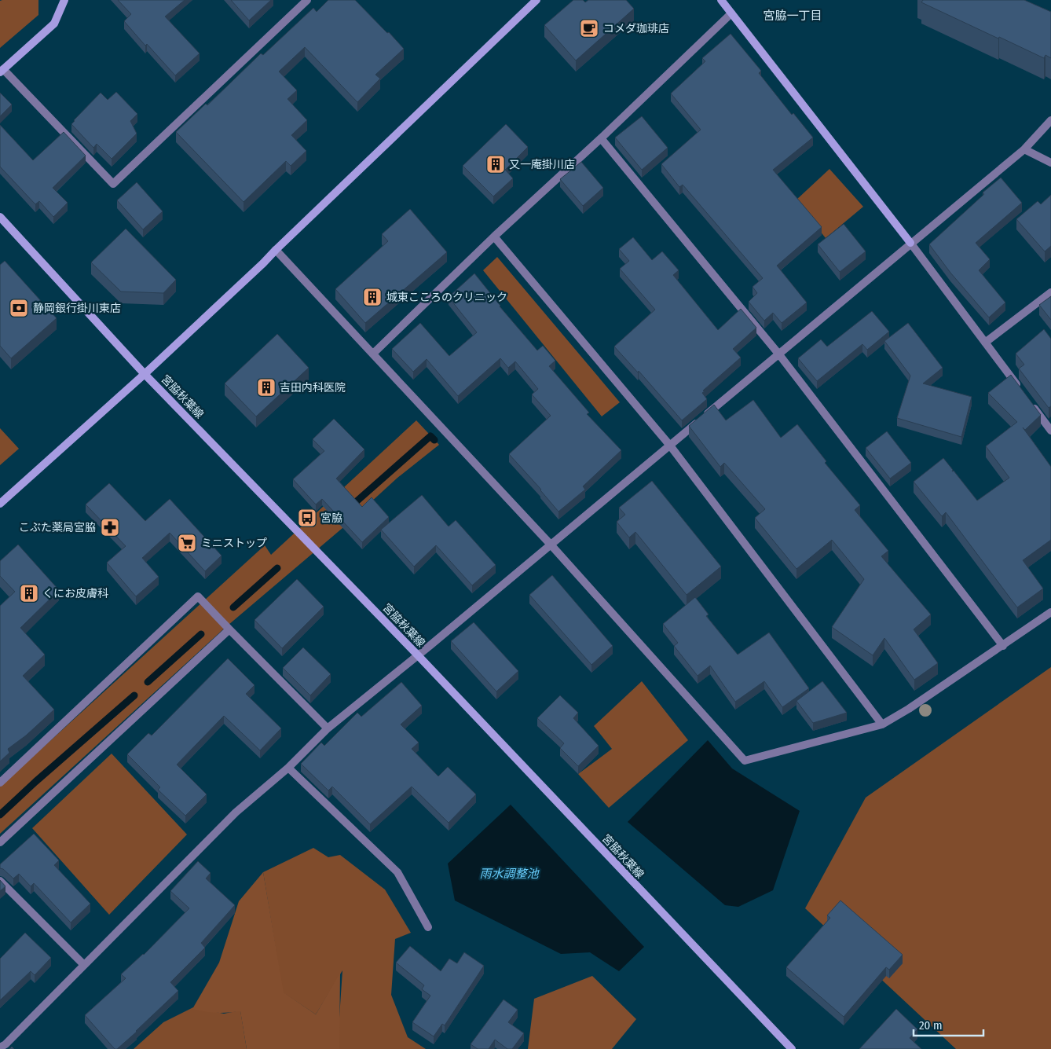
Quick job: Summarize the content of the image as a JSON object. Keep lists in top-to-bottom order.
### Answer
{
  "streets": {
    "street": ["宮脇秋葉線"]
  },
  "districts": ["宮脇一丁目"],
  "water": ["雨水調整池"],
  "places": {
    "cafe": ["コメダ珈琲店"],
    "building": [
      "又一庵掛川店",
      "城東こころのクリニック",
      "吉田内科医院",
      "くにお皮膚科"
    ],
    "bank": ["静岡銀行掛川東店"],
    "bus stop": ["宮脇"],
    "pharmacy": ["こぶた薬局宮脇"],
    "supermarket": ["ミニストップ"]
  },
  "scale_bar": "20 m"
}
